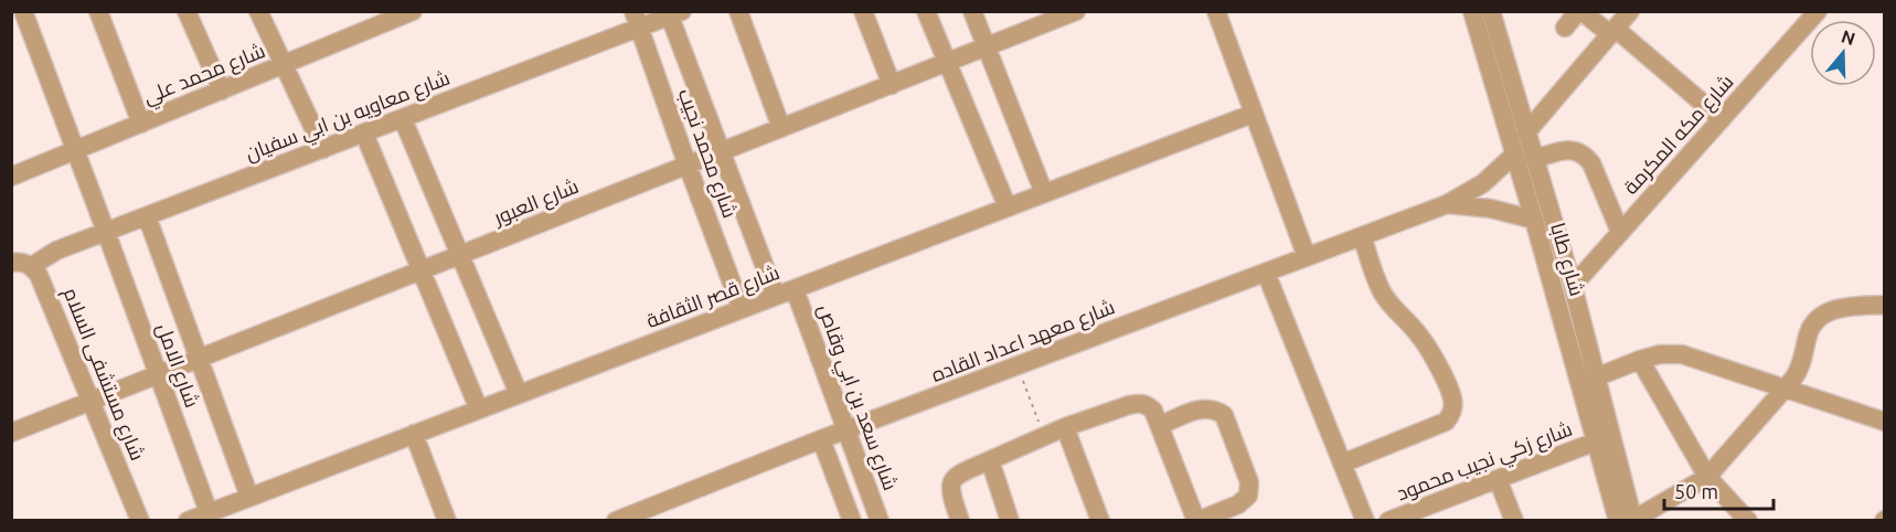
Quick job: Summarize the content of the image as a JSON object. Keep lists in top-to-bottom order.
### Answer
{
  "streets": {
    "street": [
      "شارع محمد علي",
      "شارع معاويه بن ابي سفيان",
      "شارع مكه المكرمة",
      "شارع محمد نجيب",
      "شارع العبور",
      "شارع طابا",
      "شارع قصر الثقافة",
      "شارع معهد اعداد القاده",
      "شارع الامل",
      "شارع مستشفى السلام",
      "شارع سعد بن ابي وقاص",
      "شارع زكي نجيب محمود"
    ]
  },
  "crossings": [
    ["شارع محمد علي", "شارع الامل"],
    ["شارع معاويه بن ابي سفيان", "شارع محمد نجيب"],
    ["شارع معاويه بن ابي سفيان", "شارع الامل"],
    ["شارع معاويه بن ابي سفيان", "شارع مستشفى السلام"],
    ["شارع مكه المكرمة", "شارع طابا"],
    ["شارع محمد نجيب", "شارع العبور"],
    ["شارع محمد نجيب", "شارع قصر الثقافة"],
    ["شارع العبور", "شارع الامل"],
    ["شارع العبور", "شارع مستشفى السلام"],
    ["شارع طابا", "شارع معهد اعداد القاده"],
    ["شارع طابا", "شارع زكي نجيب محمود"],
    ["شارع قصر الثقافة", "شارع الامل"],
    ["شارع قصر الثقافة", "شارع سعد بن ابي وقاص"],
    ["شارع معهد اعداد القاده", "شارع سعد بن ابي وقاص"]
  ],
  "scale_bar": "50 m",
  "north": "top"
}
